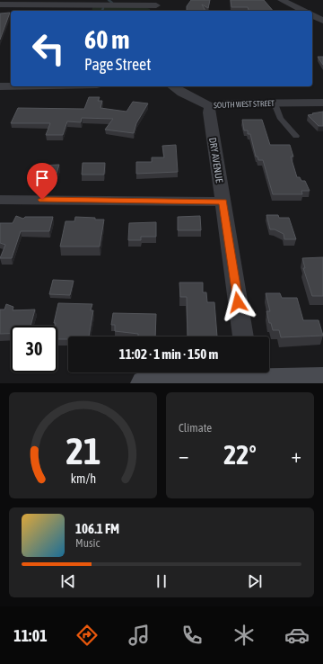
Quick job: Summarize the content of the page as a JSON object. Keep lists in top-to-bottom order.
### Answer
{
  "streets": {
    "street": ["SOUTH WEST STREET", "DRY AVENUE"]
  },
  "crossings": [
    ["SOUTH WEST STREET", "DRY AVENUE"]
  ],
  "page": {
    "turn": ["60 m", "Page Street"],
    "limit": "30",
    "trip": "11:02 · 1 min · 150 m",
    "tile": "Climate",
    "heat": ["−", "22°", "+"],
    "song": ["106.1 FM", "Music"],
    "tabs": "11:01",
    "gauge": ["21", "km/h"]
  }
}
